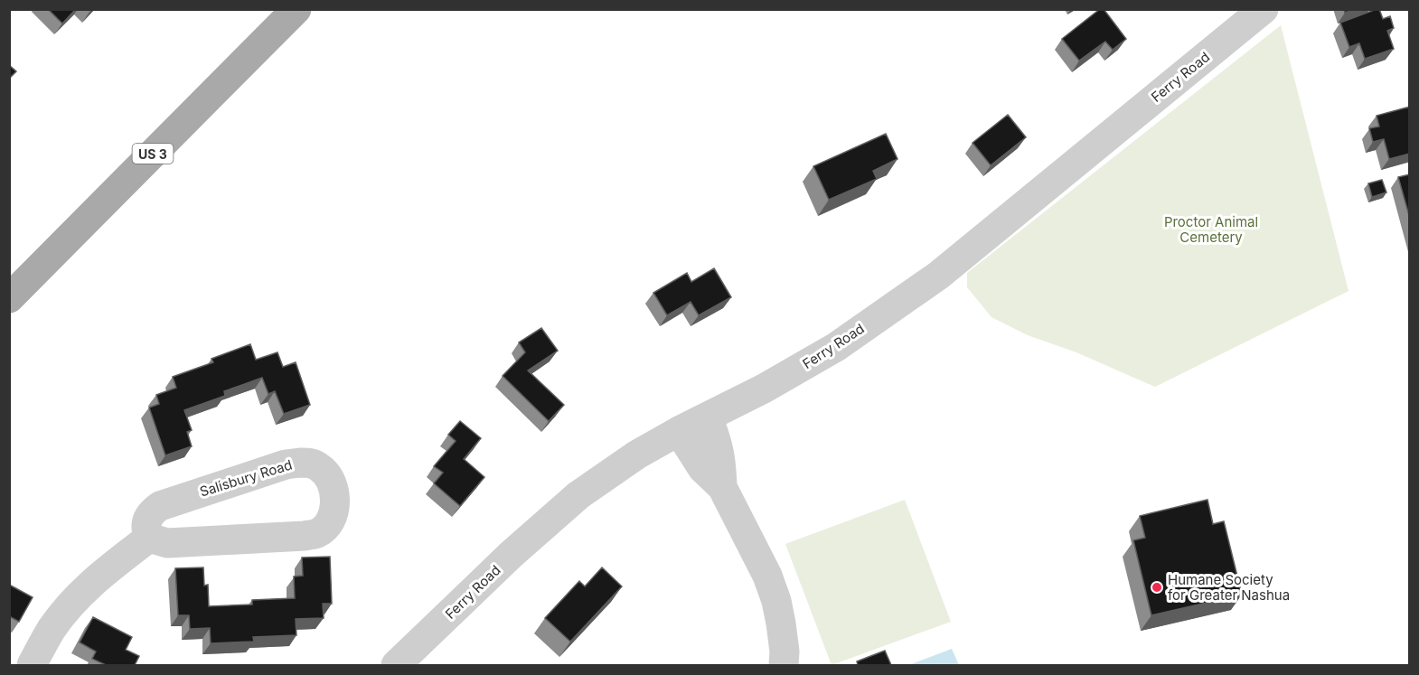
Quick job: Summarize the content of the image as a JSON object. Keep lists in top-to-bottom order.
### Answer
{
  "streets": {
    "main road": ["US 3"],
    "street": ["Ferry Road", "Salisbury Road"]
  },
  "parks": ["Proctor Animal Cemetery"],
  "places": ["Humane Society for Greater Nashua"]
}
